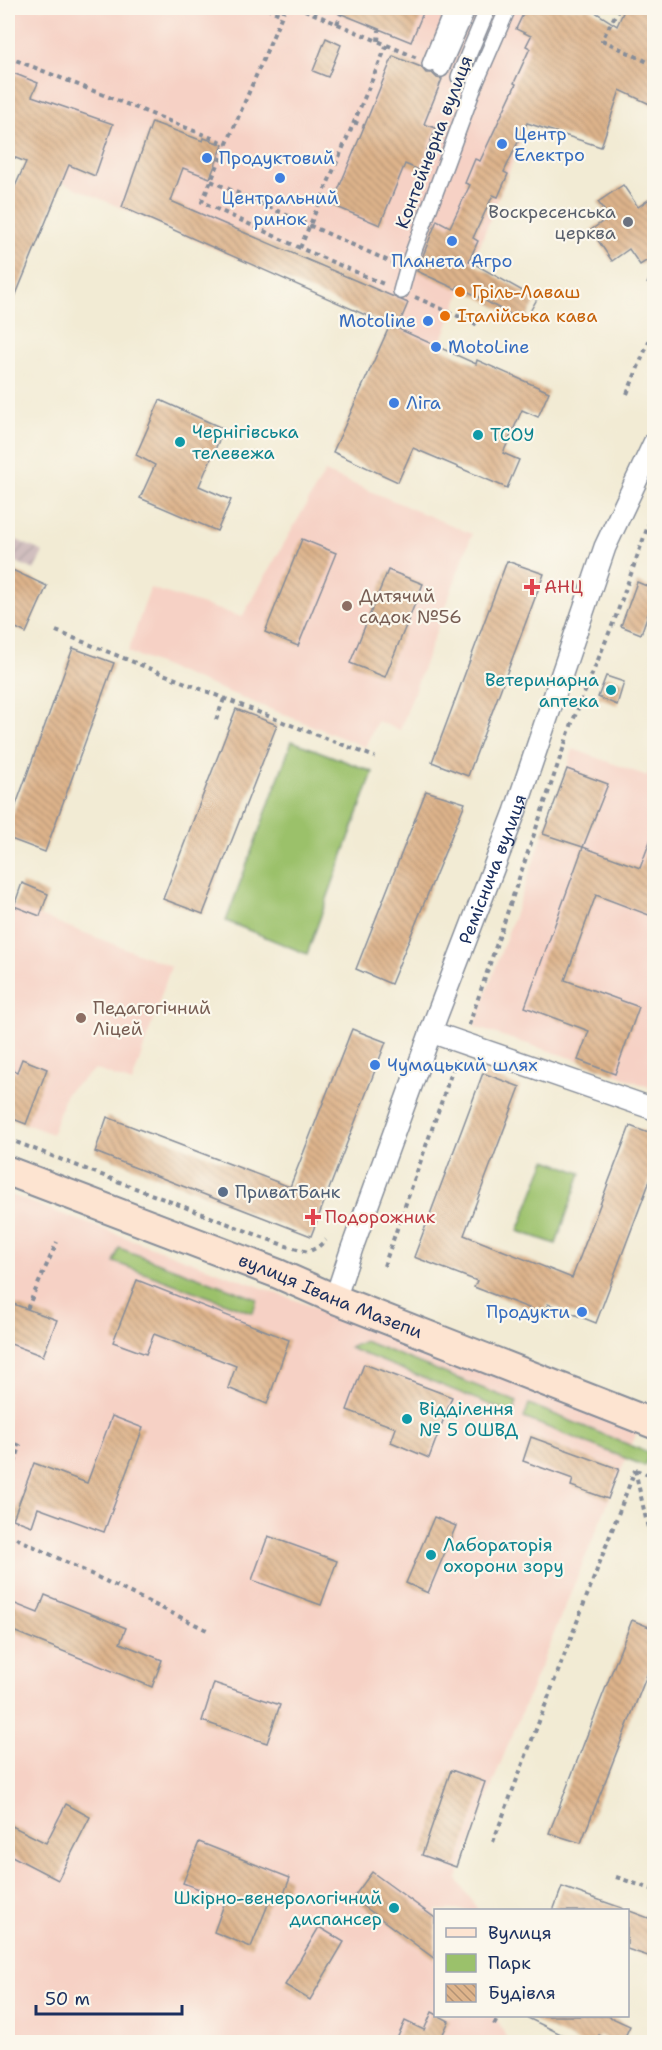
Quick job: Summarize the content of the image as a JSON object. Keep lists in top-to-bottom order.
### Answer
{
  "streets": {
    "main road": ["вулиця Івана Мазепи"],
    "street": ["Контейнерна вулиця", "Реміснича вулиця"]
  },
  "crossings": [
    ["Реміснича вулиця", "вулиця Івана Мазепи"]
  ],
  "places": {
    "other": [
      "Центр Електро",
      "Продуктовий",
      "Центральний ринок",
      "Воскресенська церква",
      "Планета Агро",
      "Гріль-Лаваш",
      "Італійська кава",
      "Motoline",
      "MotoLine",
      "Ліга",
      "ТСОУ",
      "Чернігівська телевежа",
      "Дитячий садок №56",
      "Ветеринарна аптека",
      "Педагогічний Ліцей",
      "Чумацький шлях",
      "ПриватБанк",
      "Продукти",
      "Відділення № 5 ОШВД",
      "Лабораторія охорони зору",
      "Шкірно-венерологічний диспансер"
    ],
    "health": ["АНЦ", "Подорожник"]
  },
  "legend": ["Вулиця", "Парк", "Будівля"],
  "scale_bar": "50 m"
}
